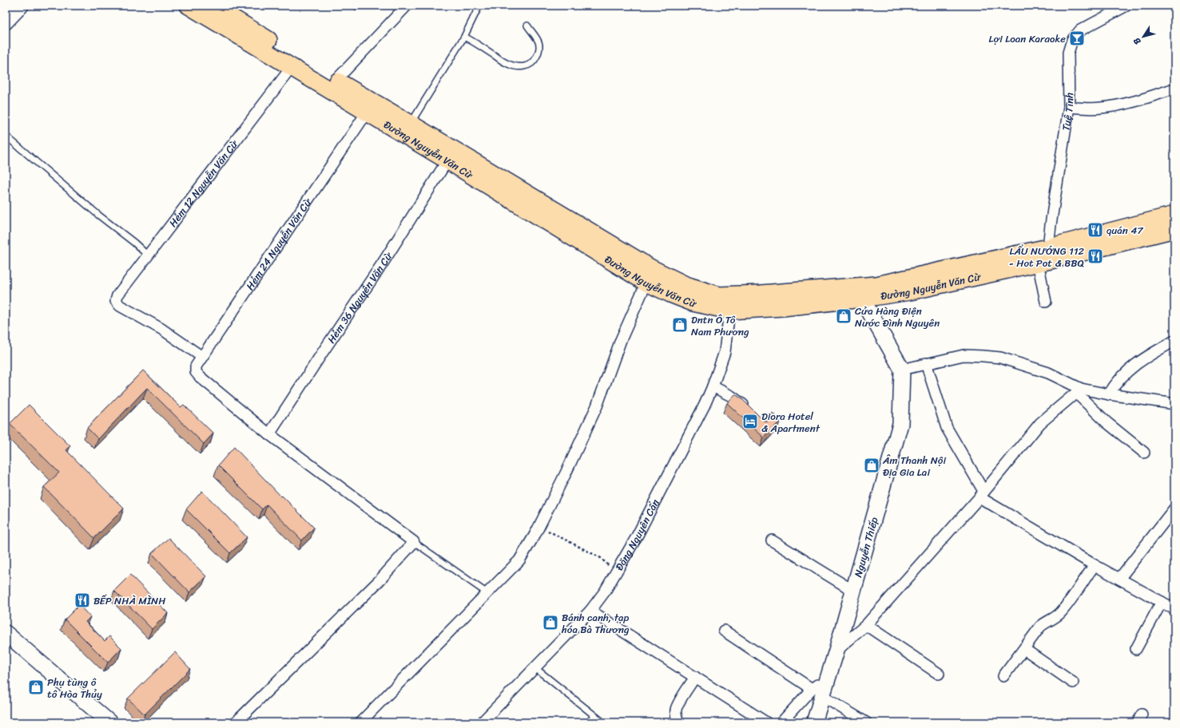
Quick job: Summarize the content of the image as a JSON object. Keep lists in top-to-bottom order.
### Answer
{
  "streets": {
    "main road": ["Đường Nguyễn Văn Cừ"],
    "street": [
      "Tuệ Tĩnh",
      "Hẻm 12 Nguyễn Văn Cừ",
      "Hẻm 24 Nguyễn Văn Cừ",
      "Hẻm 36 Nguyễn Văn Cừ",
      "Đặng Nguyên Cẩn",
      "Nguyễn Thiếp"
    ]
  },
  "crossings": [
    ["Tuệ Tĩnh", "Đường Nguyễn Văn Cừ"],
    ["Đường Nguyễn Văn Cừ", "Hẻm 12 Nguyễn Văn Cừ"],
    ["Đường Nguyễn Văn Cừ", "Hẻm 24 Nguyễn Văn Cừ"],
    ["Đường Nguyễn Văn Cừ", "Hẻm 36 Nguyễn Văn Cừ"],
    ["Đường Nguyễn Văn Cừ", "Đặng Nguyên Cẩn"],
    ["Hẻm 12 Nguyễn Văn Cừ", "Hẻm 24 Nguyễn Văn Cừ"],
    ["Hẻm 24 Nguyễn Văn Cừ", "Hẻm 36 Nguyễn Văn Cừ"]
  ],
  "places": {
    "bar": ["Lợi Loan Karaoke"],
    "restaurant": ["quán 47", "LẨU NƯỚNG 112 - Hot Pot & BBQ", "BẾP NHÀ MÌNH"],
    "shop": [
      "Cửa Hàng Điện Nước Đình Nguyên",
      "Dntn Ô Tô Nam Phương",
      "Âm Thanh Nội Địa Gia Lai",
      "Bánh canh, tạp hóa Bà Thương",
      "Phụ tùng ô tô Hòa Thủy"
    ],
    "hotel": ["Diora Hotel & Apartment"]
  },
  "north": "bottom left"
}
